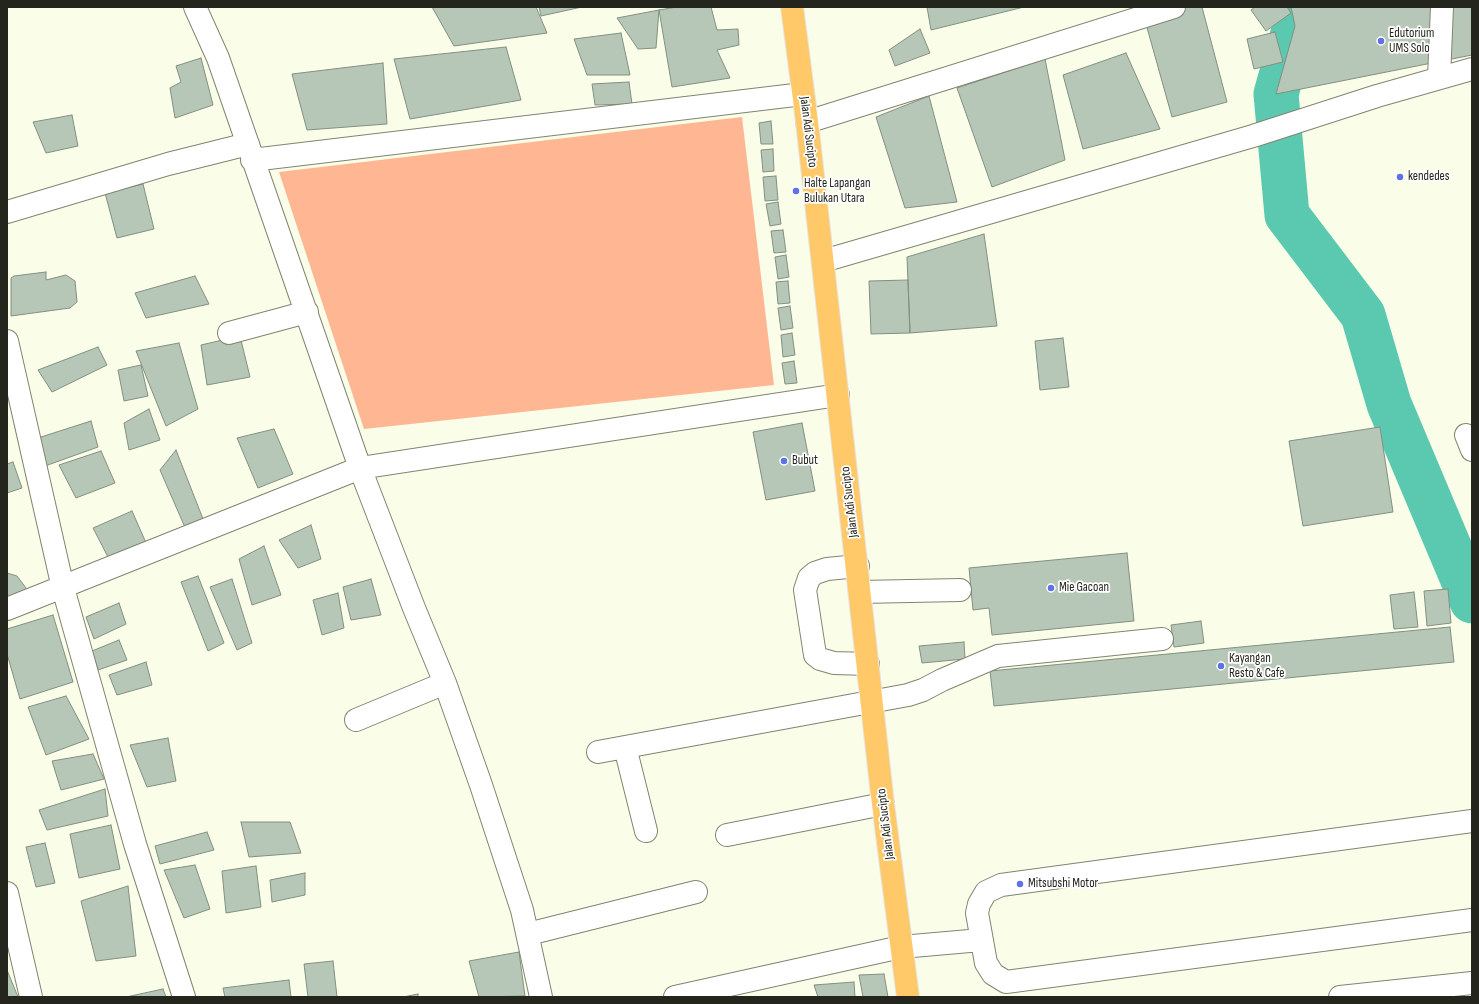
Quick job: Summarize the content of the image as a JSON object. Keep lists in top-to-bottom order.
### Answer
{
  "streets": {
    "highway": ["Jalan Adi Sucipto"]
  },
  "places": [
    "Edutorium UMS Solo",
    "kendedes",
    "Halte Lapangan Bulukan Utara",
    "Bubut",
    "Mie Gacoan",
    "Kayangan Resto & Cafe",
    "Mitsubshi Motor"
  ]
}
